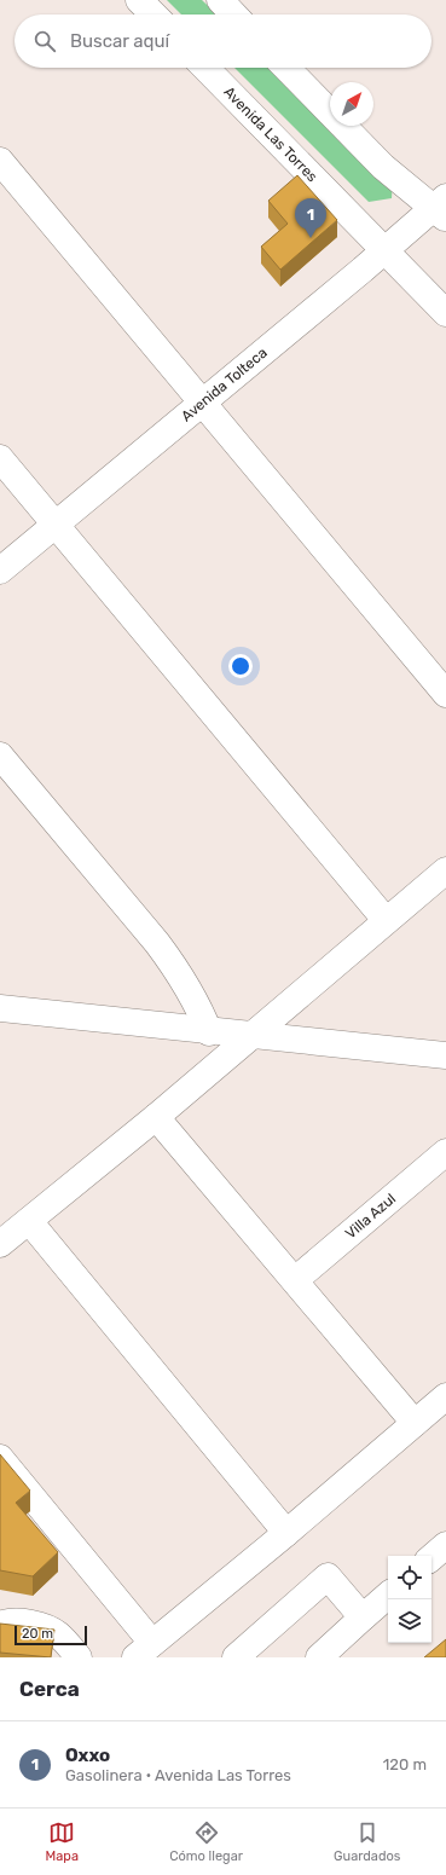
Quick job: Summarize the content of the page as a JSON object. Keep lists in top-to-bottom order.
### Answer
{
  "streets": {
    "street": ["Avenida Las Torres", "Avenida Tolteca", "Villa Azul"]
  },
  "crossings": [
    ["Avenida Las Torres", "Avenida Tolteca"]
  ],
  "scale_bar": "20 m",
  "north": "top right",
  "page": {
    "search": "Buscar aquí",
    "pins": "1",
    "scale": "20 m",
    "heading": "Cerca",
    "list": [
      {
        "mark": "1",
        "name": "Oxxo",
        "note": "Gasolinera · Avenida Las Torres",
        "value": "120 m"
      }
    ],
    "nav": ["Mapa", "Cómo llegar", "Guardados"]
  }
}
